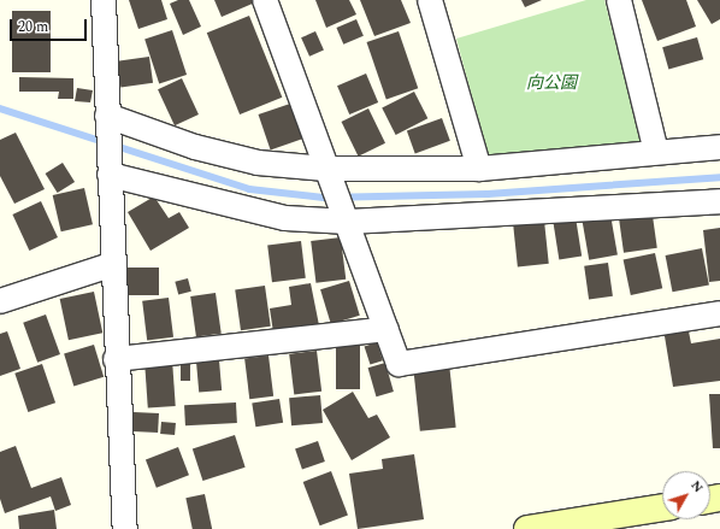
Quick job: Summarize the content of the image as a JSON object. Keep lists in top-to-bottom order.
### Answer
{
  "parks": ["向公園"],
  "scale_bar": "20 m",
  "north": "top right"
}
